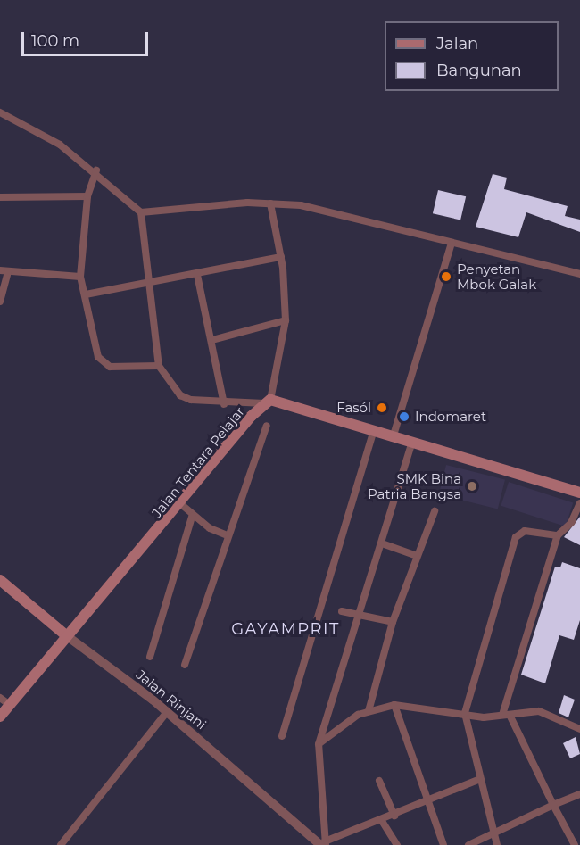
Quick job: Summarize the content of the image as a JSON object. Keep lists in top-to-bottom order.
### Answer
{
  "streets": {
    "main road": ["Jalan Tentara Pelajar", "Jalan Rinjani"]
  },
  "crossings": [
    ["Jalan Tentara Pelajar", "Jalan Rinjani"]
  ],
  "districts": ["GAYAMPRIT"],
  "places": [
    "Penyetan Mbok Galak",
    "Fasól",
    "Indomaret",
    "SMK Bina Patria Bangsa"
  ],
  "legend": ["Jalan", "Bangunan"],
  "scale_bar": "100 m"
}
